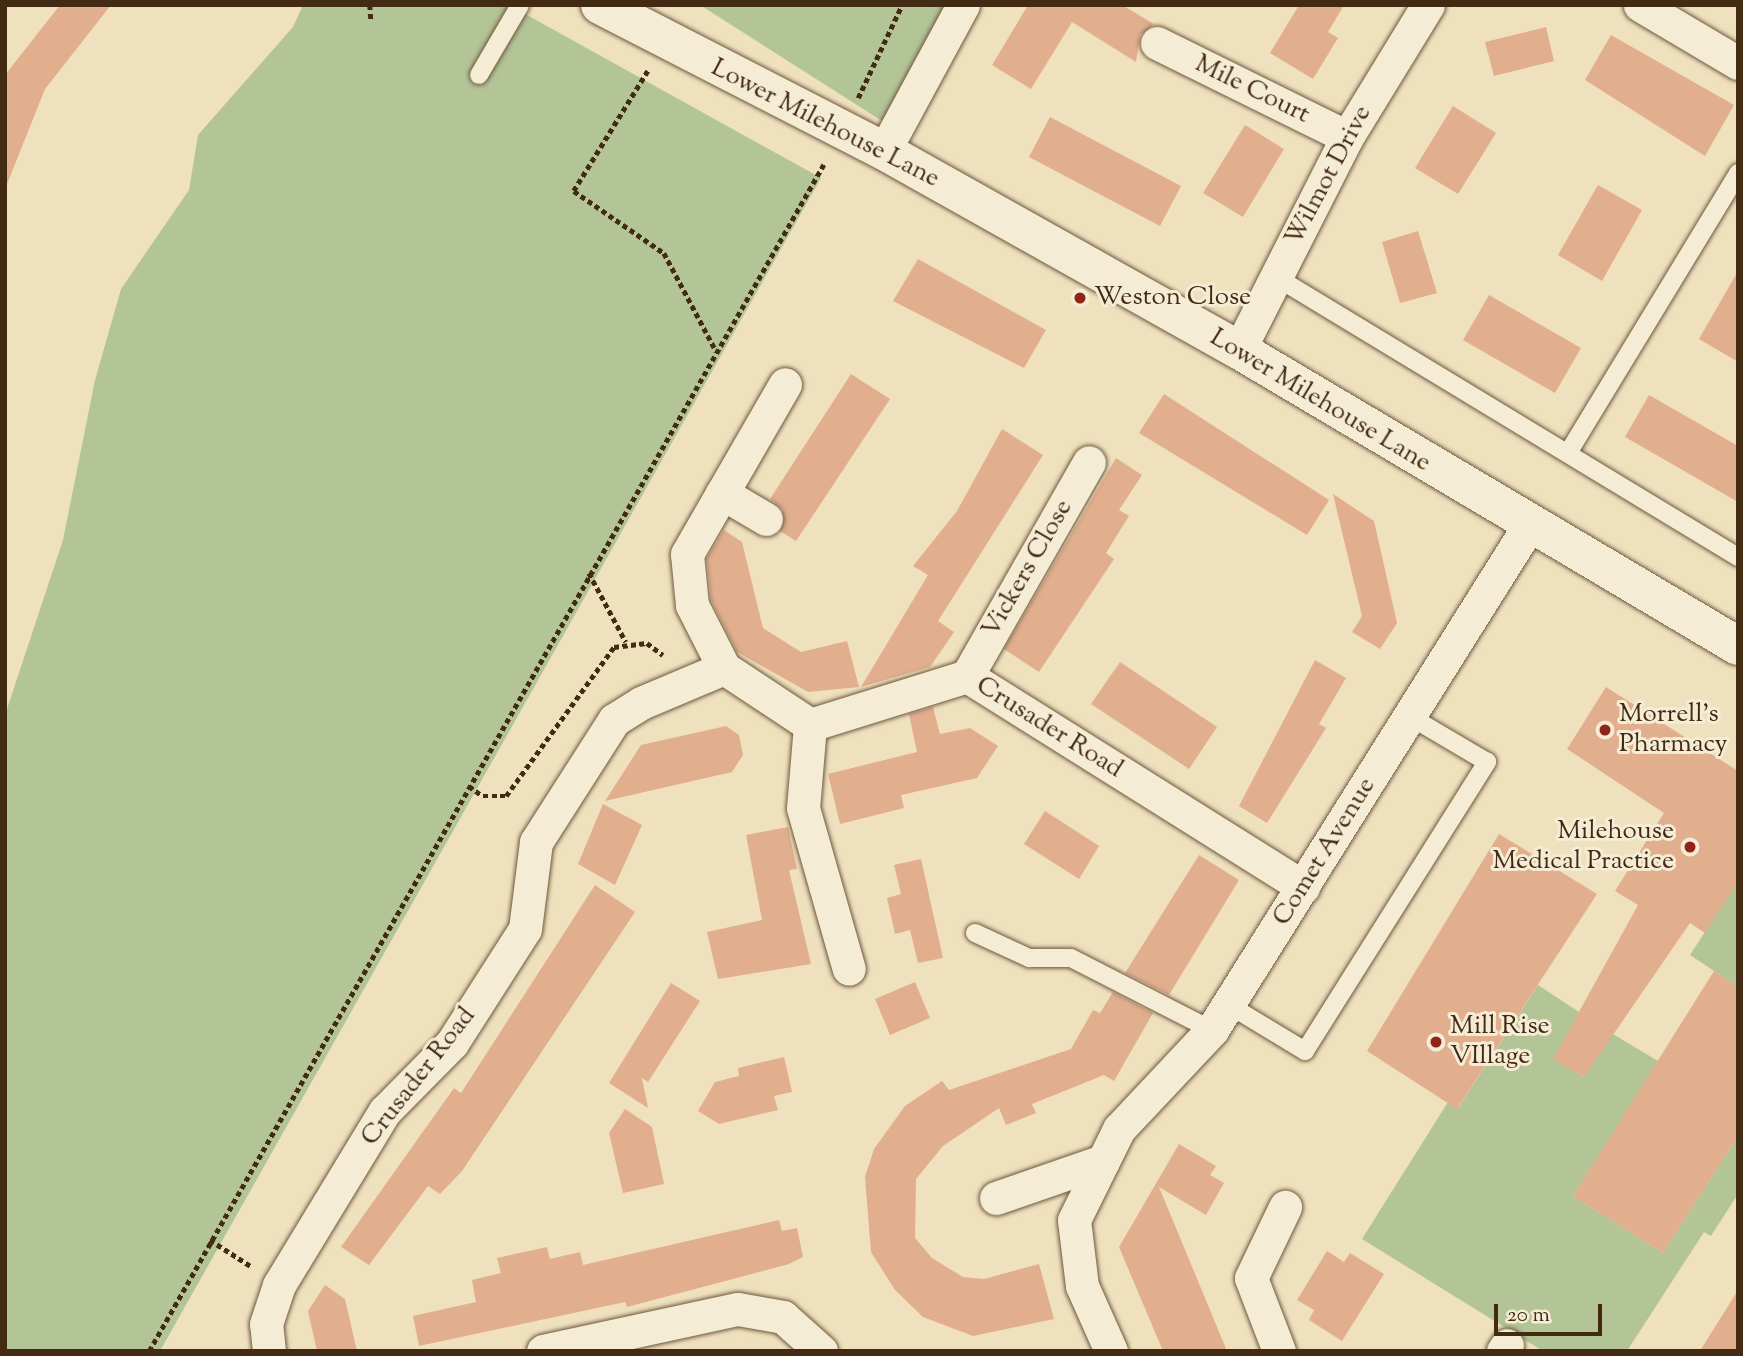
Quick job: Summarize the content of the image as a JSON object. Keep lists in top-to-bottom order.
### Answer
{
  "streets": {
    "main road": ["Lower Milehouse Lane"],
    "street": [
      "Mile Court",
      "Wilmot Drive",
      "Vickers Close",
      "Crusader Road",
      "Comet Avenue"
    ]
  },
  "crossings": [
    ["Mile Court", "Wilmot Drive"],
    ["Lower Milehouse Lane", "Wilmot Drive"],
    ["Lower Milehouse Lane", "Comet Avenue"],
    ["Vickers Close", "Crusader Road"],
    ["Crusader Road", "Comet Avenue"]
  ],
  "places": [
    "Weston Close",
    "Morrell's Pharmacy",
    "Milehouse Medical Practice",
    "Mill Rise VIllage"
  ],
  "scale_bar": "20 m"
}
